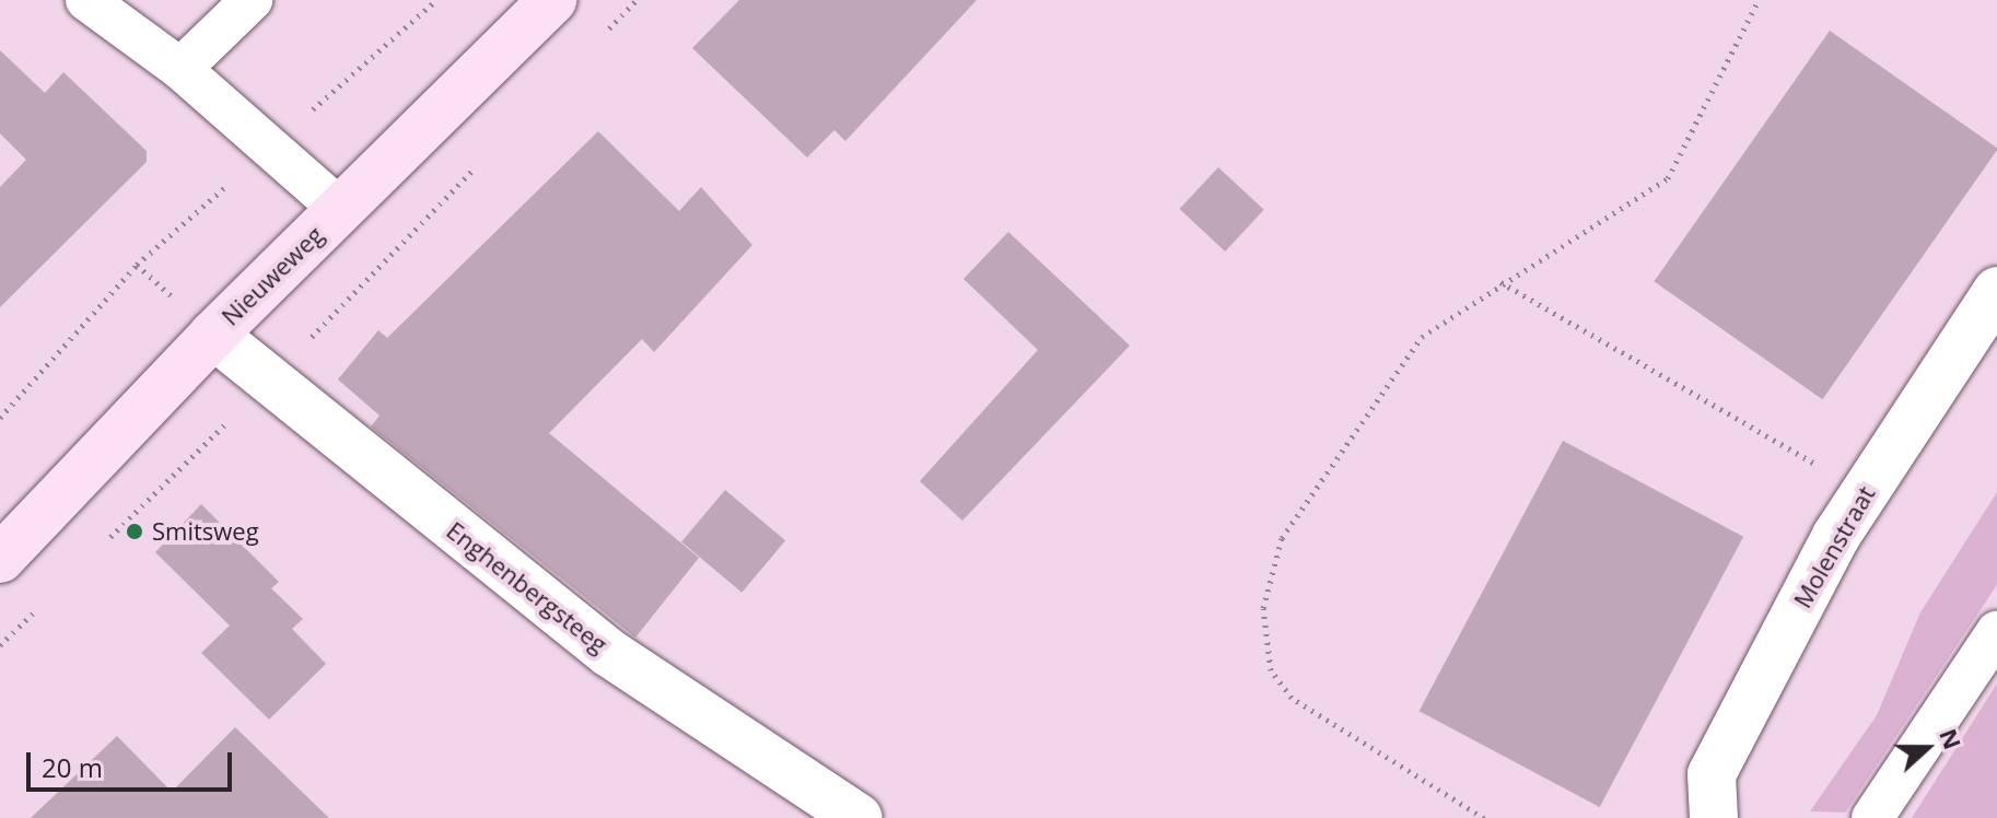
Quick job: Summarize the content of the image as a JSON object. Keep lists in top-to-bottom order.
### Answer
{
  "streets": {
    "street": ["Nieuweweg", "Molenstraat", "Enghenbergsteeg"]
  },
  "crossings": [
    ["Nieuweweg", "Enghenbergsteeg"]
  ],
  "places": ["Smitsweg"],
  "scale_bar": "20 m",
  "north": "right"
}
